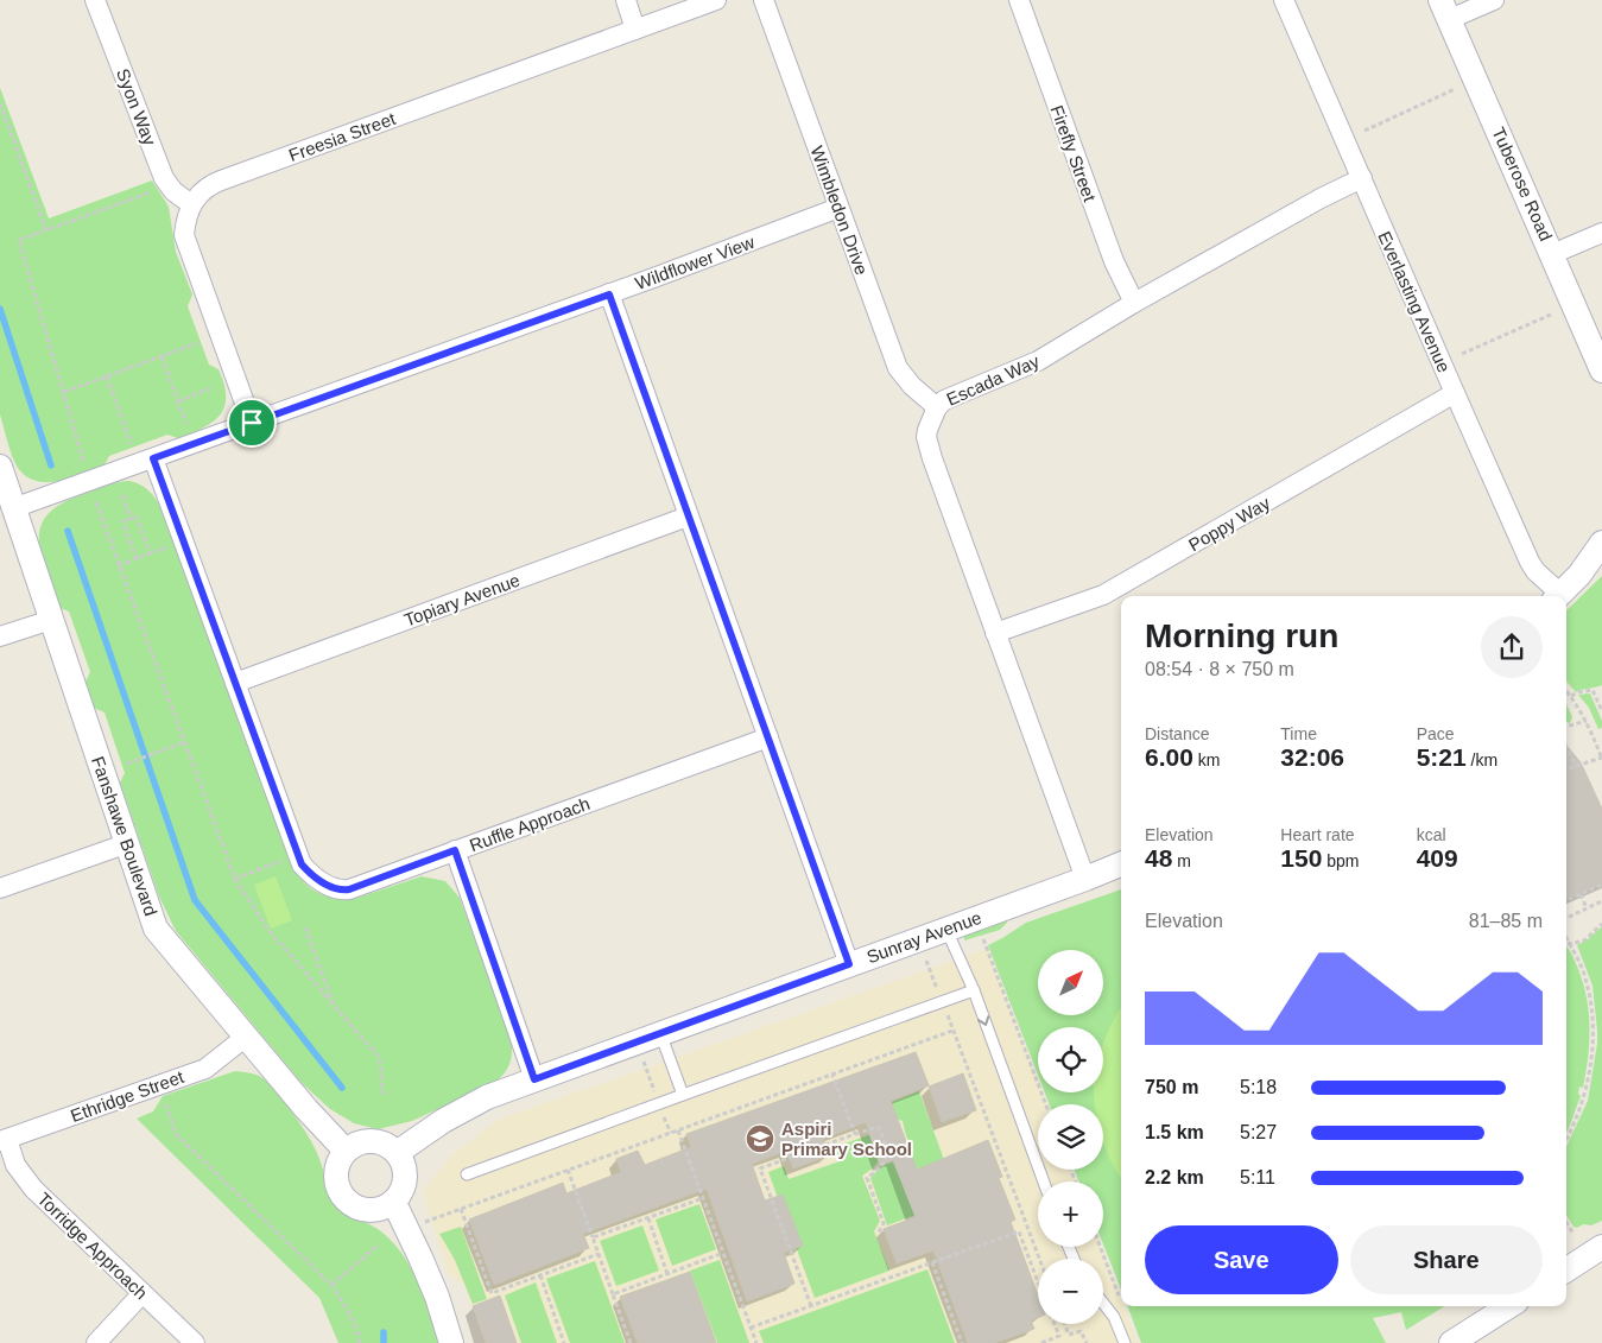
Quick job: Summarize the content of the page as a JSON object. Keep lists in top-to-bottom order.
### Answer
{
  "streets": {
    "street": [
      "Syon Way",
      "Freesia Street",
      "Firefly Street",
      "Tuberose Road",
      "Wimbledon Drive",
      "Wildflower View",
      "Everlasting Avenue",
      "Escada Way",
      "Poppy Way",
      "Topiary Avenue",
      "Ruffle Approach",
      "Fanshawe Boulevard",
      "Sunray Avenue",
      "Ethridge Street",
      "Torridge Approach"
    ]
  },
  "crossings": [
    ["Syon Way", "Freesia Street"],
    ["Firefly Street", "Escada Way"],
    ["Wimbledon Drive", "Wildflower View"],
    ["Wimbledon Drive", "Escada Way"],
    ["Wildflower View", "Ruffle Approach"],
    ["Wildflower View", "Fanshawe Boulevard"],
    ["Everlasting Avenue", "Escada Way"],
    ["Everlasting Avenue", "Poppy Way"],
    ["Escada Way", "Poppy Way"],
    ["Escada Way", "Sunray Avenue"],
    ["Topiary Avenue", "Ruffle Approach"],
    ["Fanshawe Boulevard", "Sunray Avenue"],
    ["Fanshawe Boulevard", "Ethridge Street"],
    ["Ethridge Street", "Torridge Approach"]
  ],
  "places": {
    "school or university": ["Aspiri Primary School"]
  },
  "north": "top right",
  "page": {
    "heading": ["Morning run", "08:54 · 8 × 750 m"],
    "stats": [
      ["Distance", "6.00 km"],
      ["Time", "32:06"],
      ["Pace", "5:21 /km"],
      ["Elevation", "48 m"],
      ["Heart rate", "150 bpm"],
      ["kcal", "409"]
    ],
    "chart": ["Elevation", "81–85 m"],
    "map_buttons": ["+", "−"],
    "list": [
      {
        "name": "750 m",
        "note": "5:18"
      },
      {
        "name": "1.5 km",
        "note": "5:27"
      },
      {
        "name": "2.2 km",
        "note": "5:11"
      }
    ],
    "buttons": ["Save", "Share"]
  }
}
